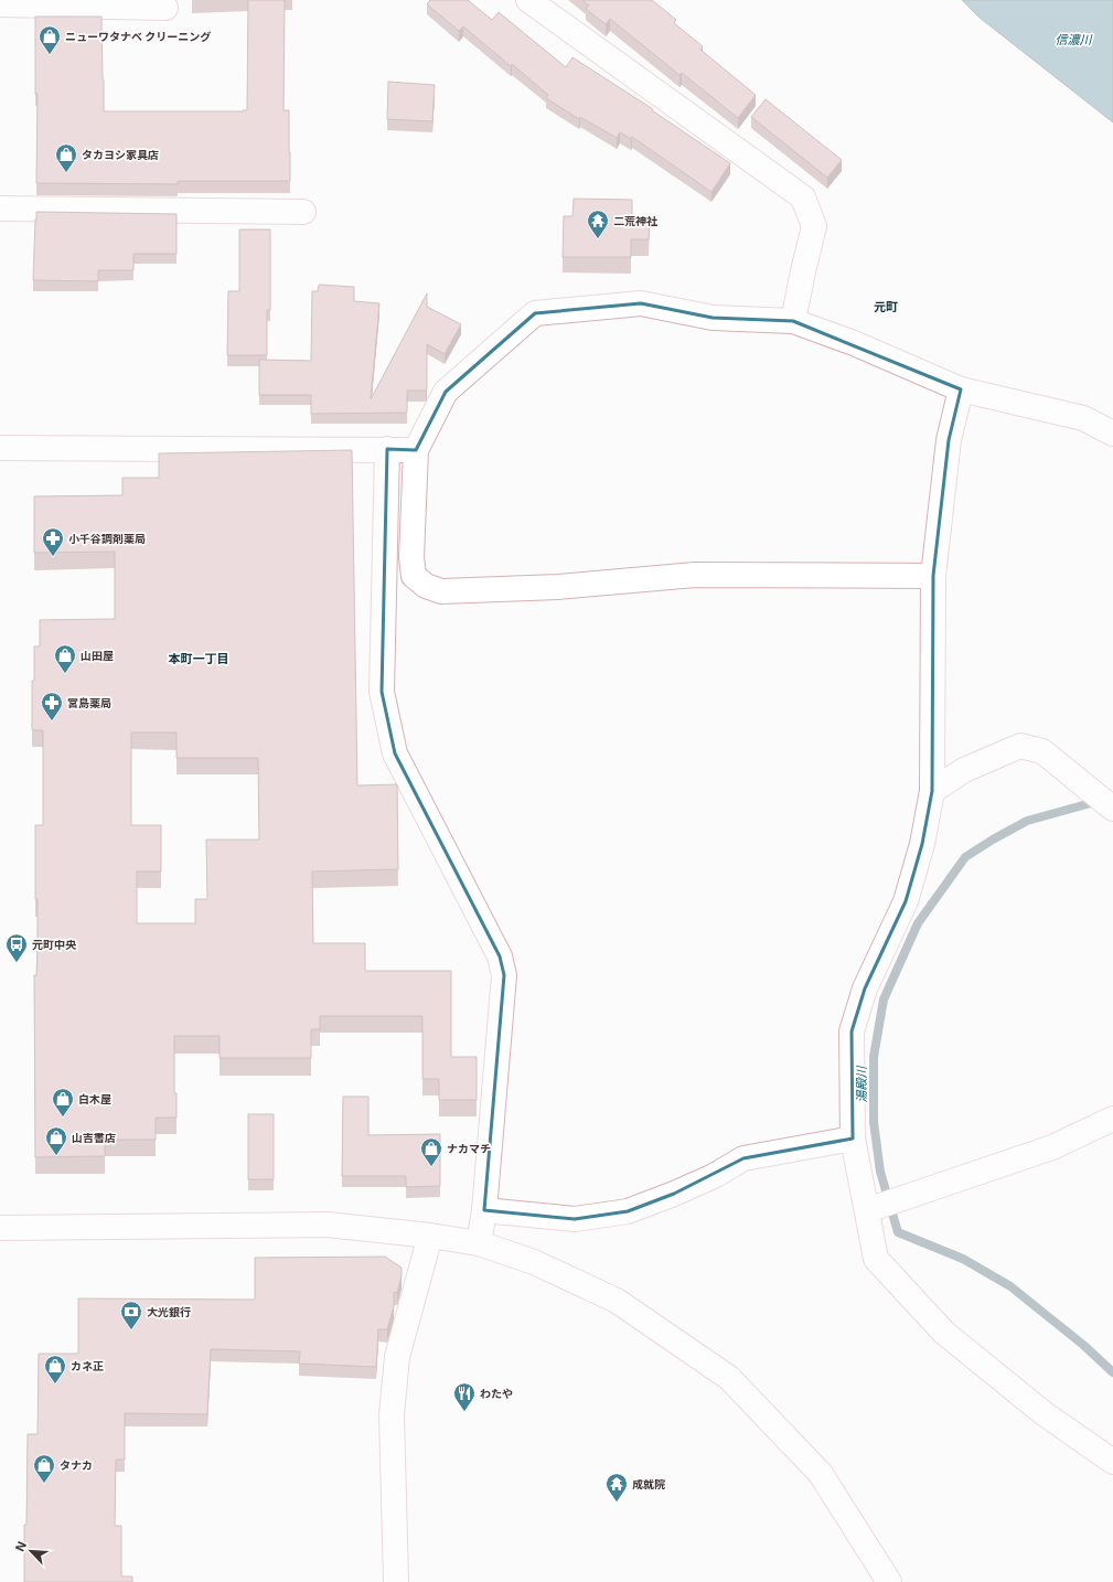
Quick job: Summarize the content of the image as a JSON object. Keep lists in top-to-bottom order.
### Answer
{
  "districts": ["元町", "本町一丁目"],
  "water": ["信濃川", "湯殿川"],
  "places": {
    "shop": [
      "ニューワタナベ クリーニング",
      "タカヨシ家具店",
      "山田屋",
      "白木屋",
      "山吉書店",
      "ナカマチ",
      "カネ正",
      "タナカ"
    ],
    "temple": ["二荒神社", "成就院"],
    "pharmacy": ["小千谷調剤薬局", "宮島薬局"],
    "bus stop": ["元町中央"],
    "bank": ["大光銀行"],
    "restaurant": ["わたや"]
  },
  "north": "top left"
}
